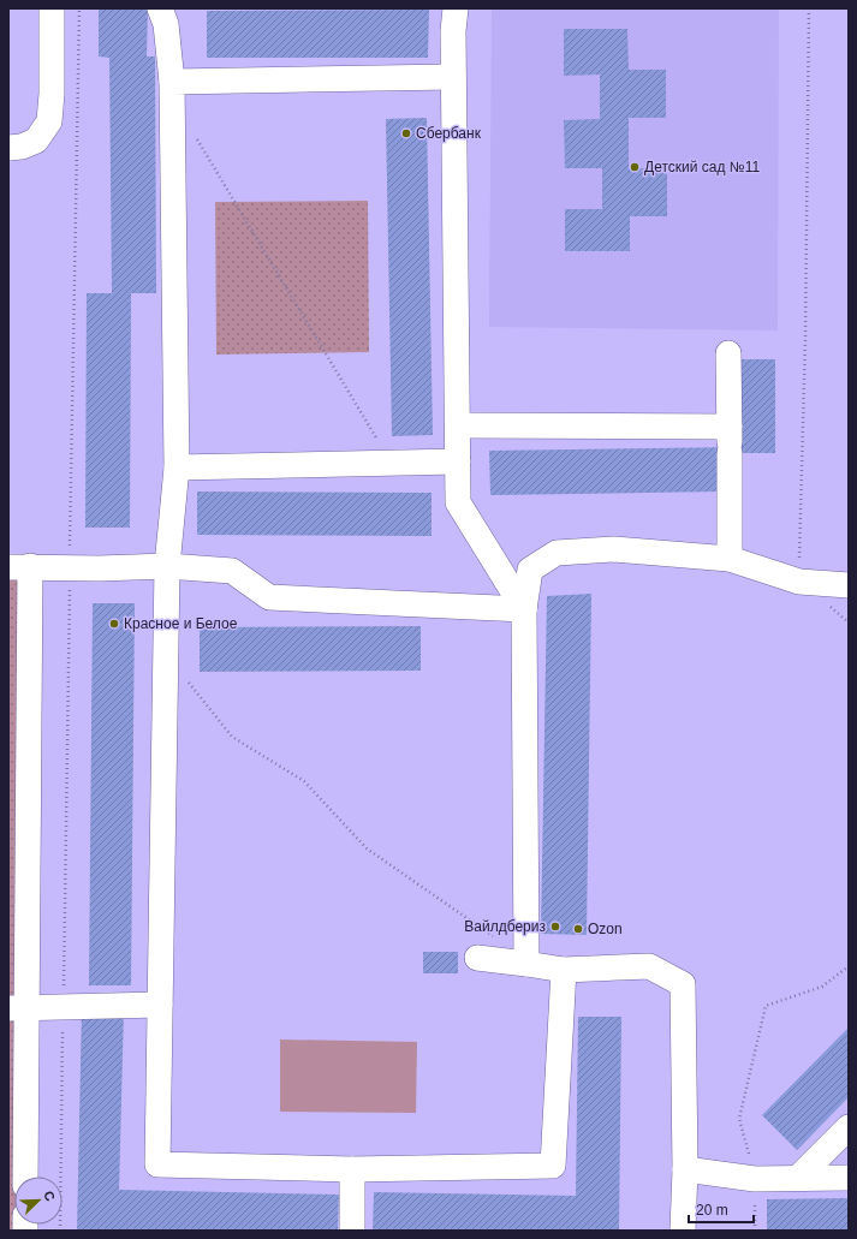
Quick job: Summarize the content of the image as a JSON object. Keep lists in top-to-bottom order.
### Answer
{
  "places": [
    "Сбербанк",
    "Детский сад №11",
    "Красное и Белое",
    "Вайлдбериз",
    "Ozon"
  ],
  "scale_bar": "20 m",
  "north": "top right"
}
